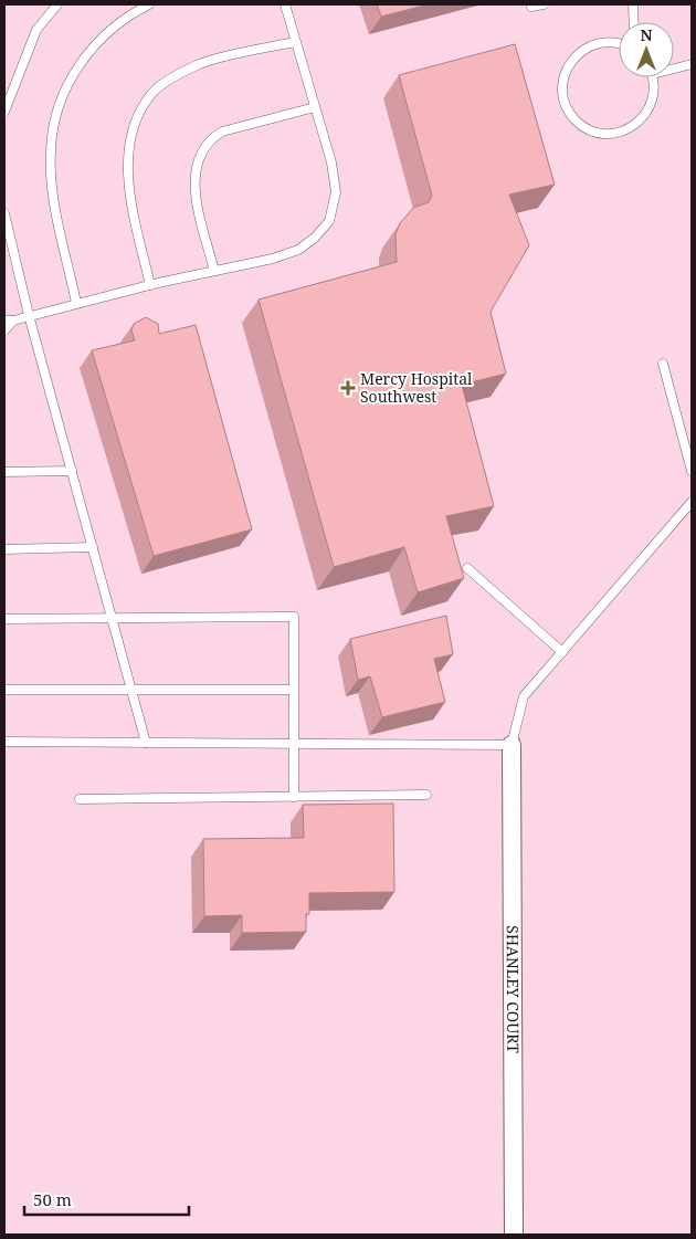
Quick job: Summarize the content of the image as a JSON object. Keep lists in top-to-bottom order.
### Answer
{
  "streets": {
    "street": ["SHANLEY COURT"]
  },
  "places": {
    "health": ["Mercy Hospital Southwest"]
  },
  "scale_bar": "50 m",
  "north": "top"
}
